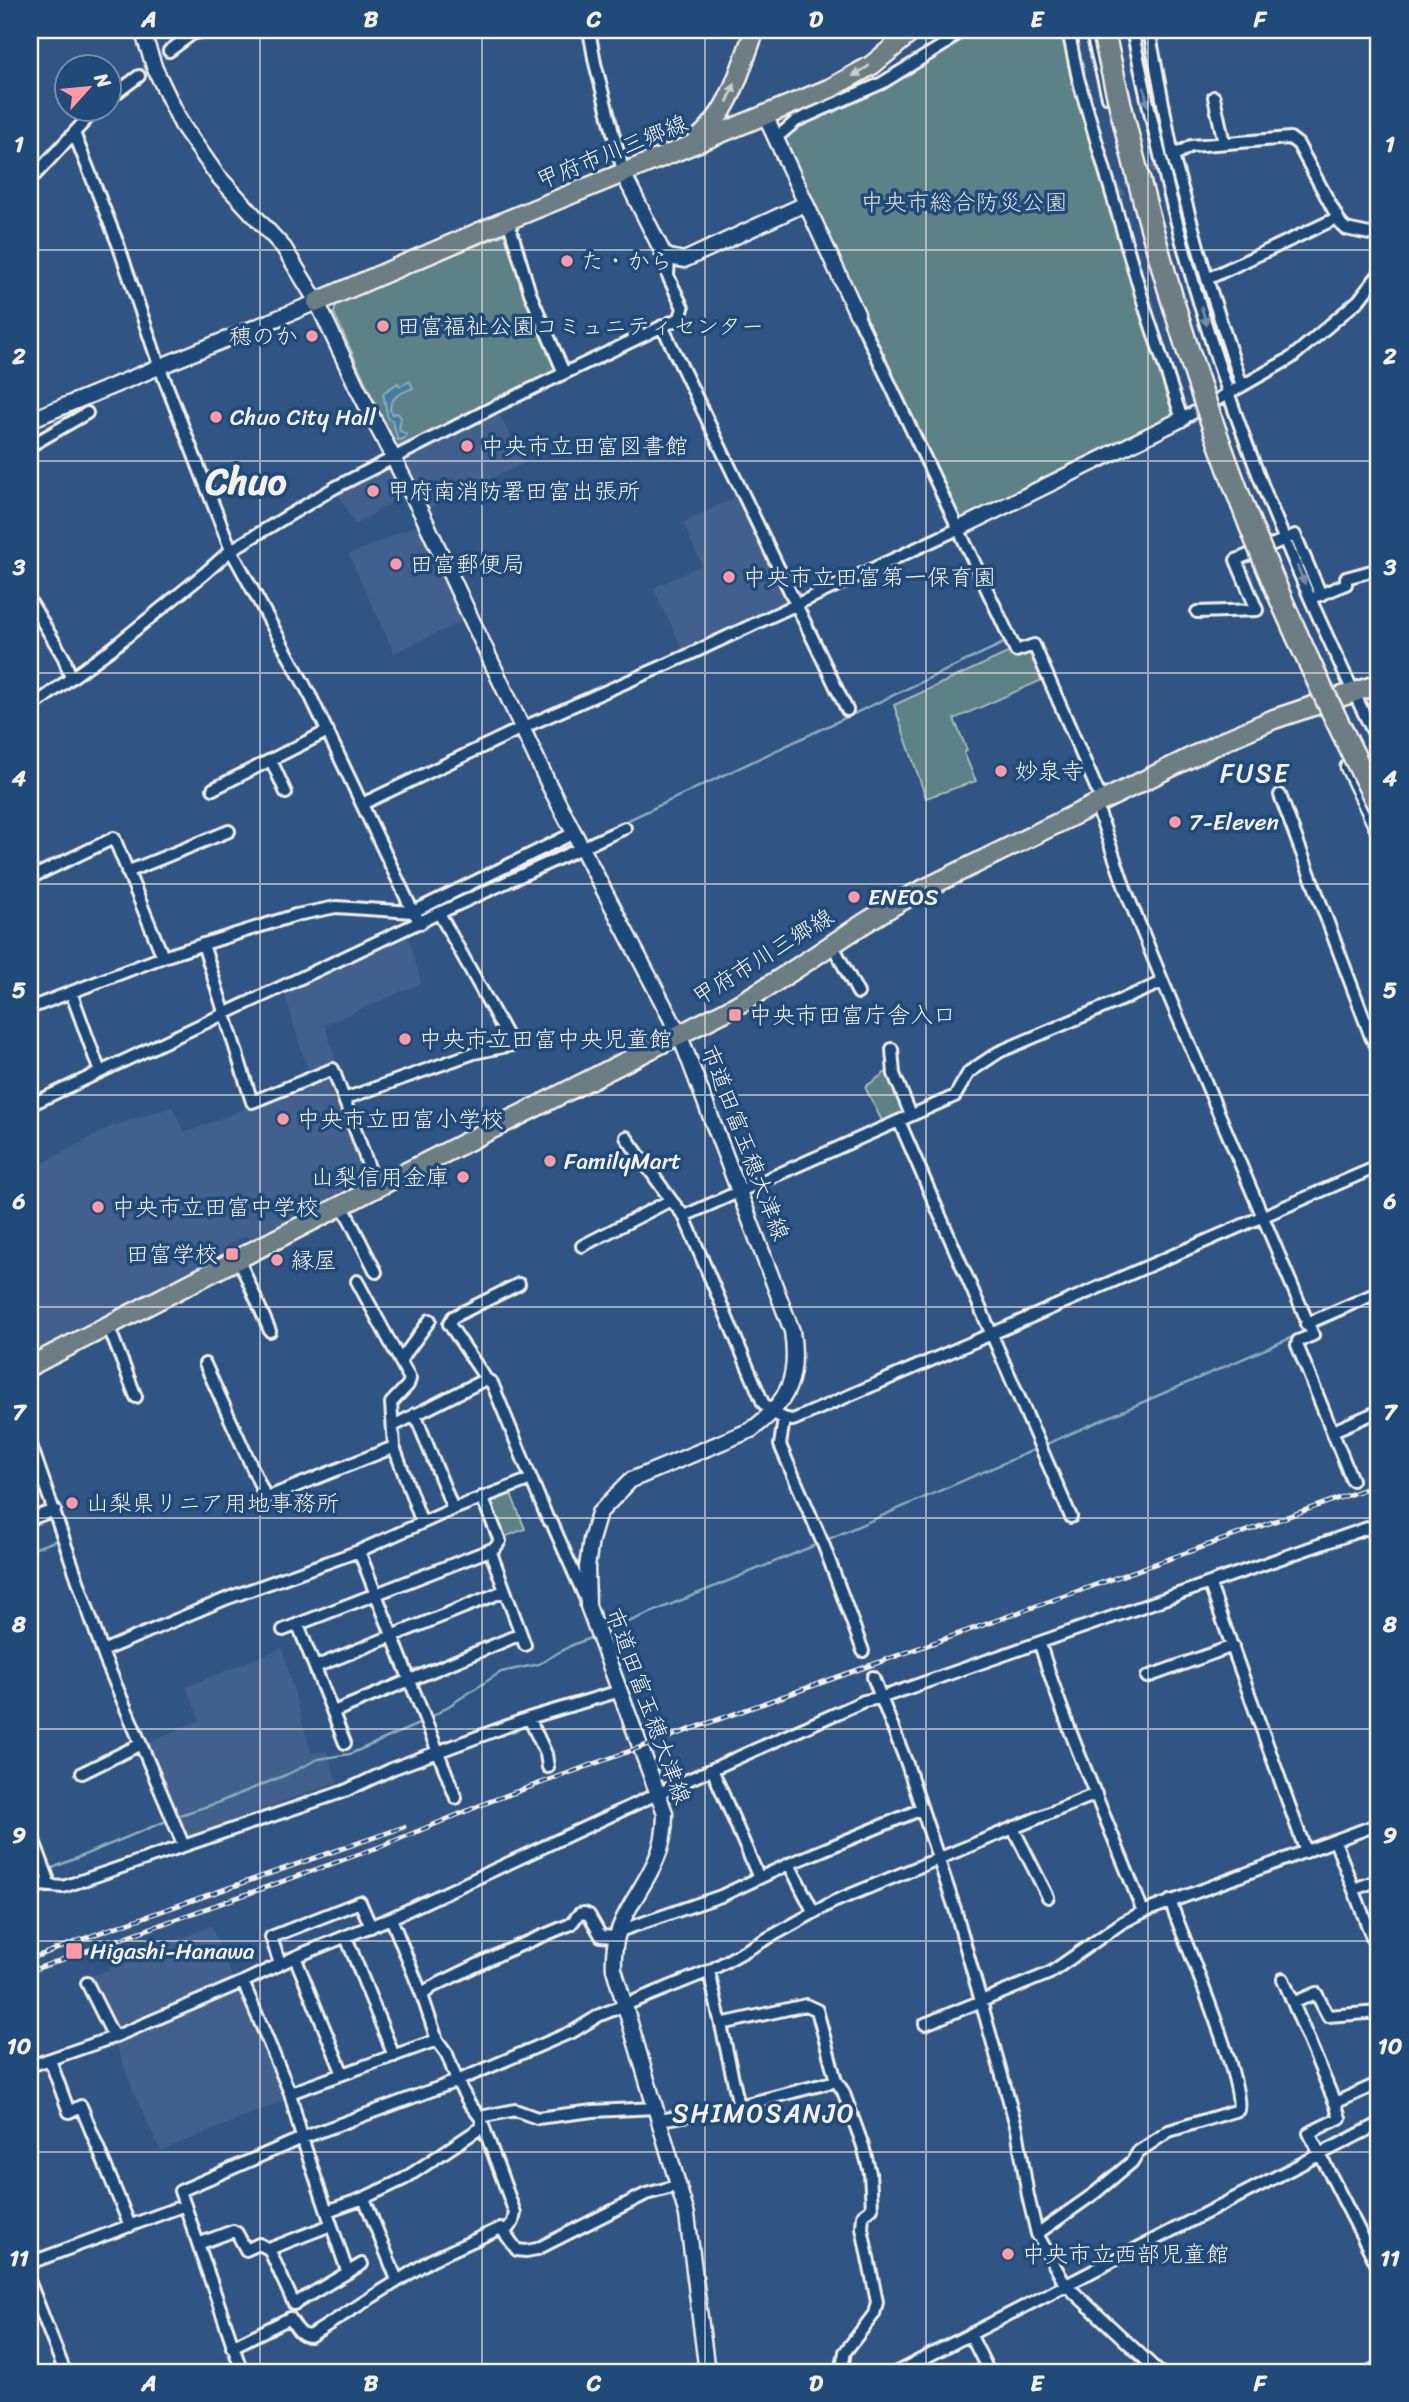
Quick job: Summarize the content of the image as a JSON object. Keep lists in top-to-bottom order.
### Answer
{
  "streets": {
    "main road": ["甲府市川三郷線"],
    "street": ["市道田富玉穂大津線"]
  },
  "crossings": [
    ["甲府市川三郷線", "市道田富玉穂大津線"]
  ],
  "districts": ["Chuo", "FUSE", "SHIMOSANJO"],
  "parks": ["中央市総合防災公園"],
  "places": {
    "other": [
      "た・から",
      "田富福祉公園コミュニティセンター",
      "穂のか",
      "Chuo City Hall",
      "中央市立田富図書館",
      "甲府南消防署田富出張所",
      "田富郵便局",
      "中央市立田富第一保育園",
      "妙泉寺",
      "7-Eleven",
      "ENEOS",
      "中央市立田富中央児童館",
      "中央市立田富小学校",
      "FamilyMart",
      "山梨信用金庫",
      "中央市立田富中学校",
      "縁屋",
      "山梨県リニア用地事務所",
      "中央市立西部児童館"
    ],
    "transit": ["中央市田富庁舎入口", "田富学校", "Higashi-Hanawa"]
  },
  "north": "top right",
  "grid": {
    "columns": [
      "A",
      "B",
      "C",
      "D",
      "E",
      "F"
    ],
    "rows": [
      "1",
      "2",
      "3",
      "4",
      "5",
      "6",
      "7",
      "8",
      "9",
      "10",
      "11"
    ]
  }
}
